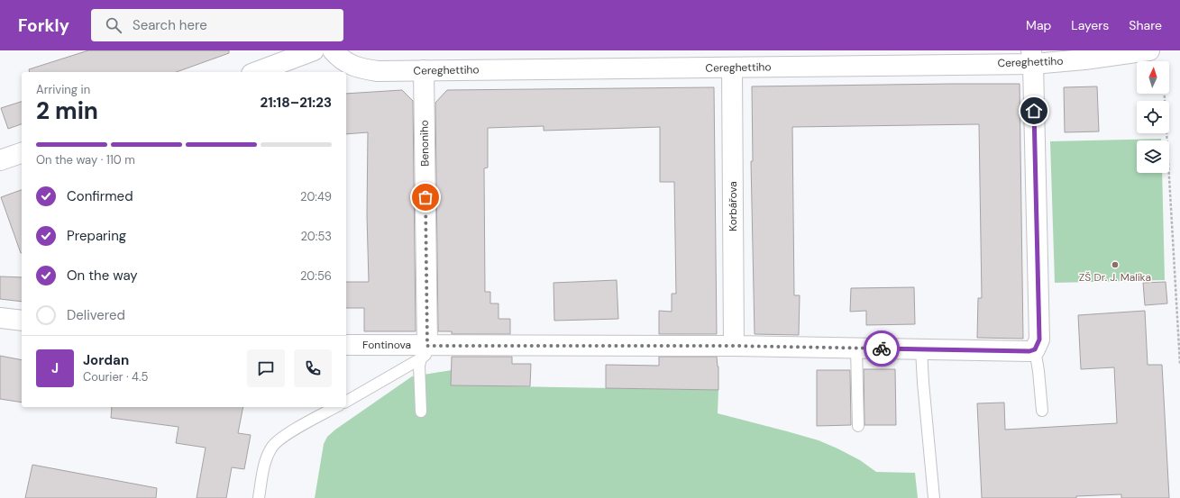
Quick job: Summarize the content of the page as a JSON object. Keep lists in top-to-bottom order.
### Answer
{
  "streets": {
    "street": [
      "Cereghettiho",
      "Benoniho",
      "Korbářova",
      "Fontinova"
    ]
  },
  "crossings": [
    ["Cereghettiho", "Benoniho"],
    ["Cereghettiho", "Korbářova"],
    ["Benoniho", "Fontinova"],
    ["Korbářova", "Fontinova"]
  ],
  "places": ["ZŠ Dr. J. Malíka"],
  "north": "top",
  "page": {
    "header": "Forkly",
    "search": "Search here",
    "nav": ["Map", "Layers", "Share"],
    "heading": ["2 min", "Arriving in", "21:18–21:23"],
    "panel": ["Jordan", "Courier · 4.5"],
    "bar": "On the way · 110 m",
    "list": [
      ["Confirmed", "20:49"],
      ["Preparing", "20:53"],
      ["On the way", "20:56"],
      "Delivered"
    ],
    "round": "J"
  }
}
